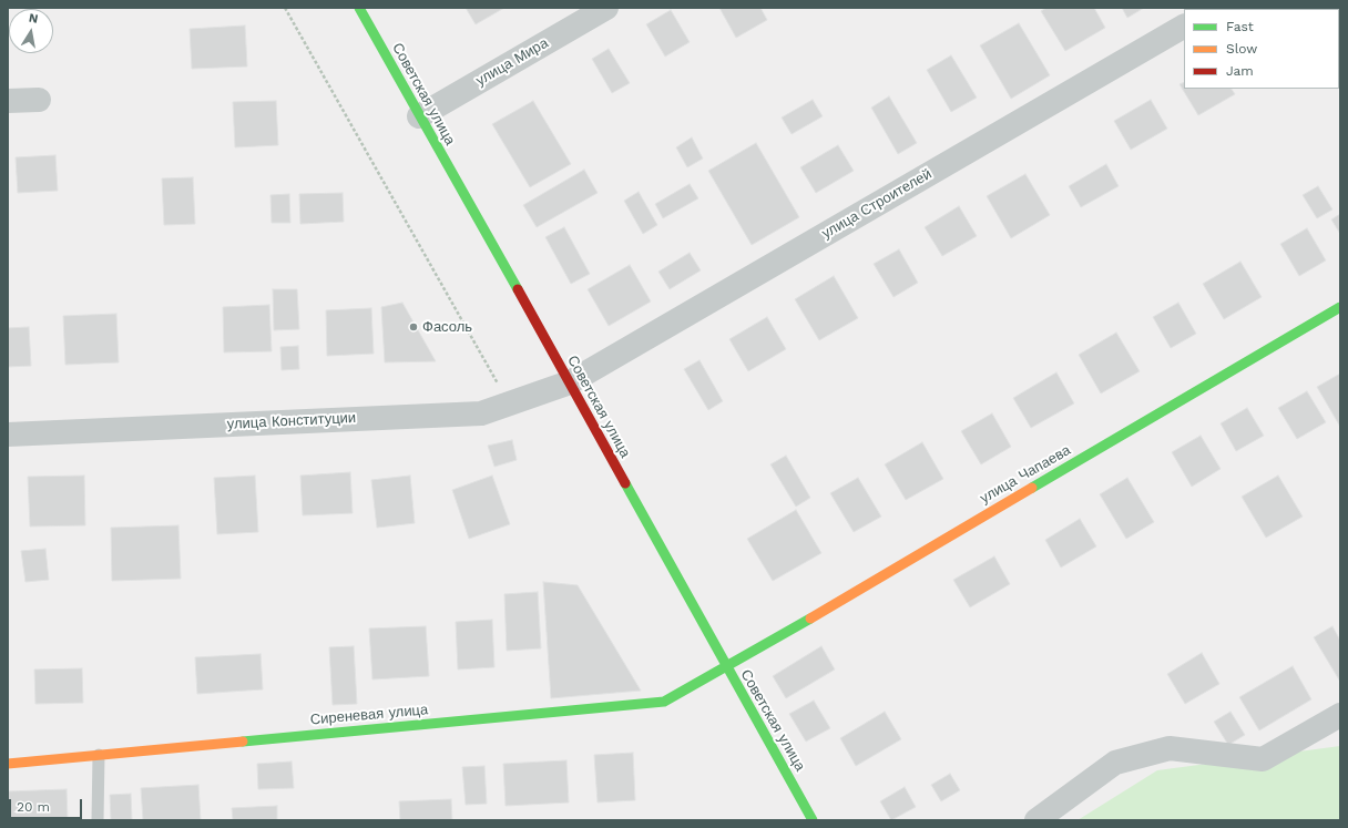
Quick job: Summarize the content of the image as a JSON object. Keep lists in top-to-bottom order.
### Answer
{
  "streets": {
    "street": [
      "улица Мира",
      "Советская улица",
      "улица Строителей",
      "улица Конституции",
      "улица Чапаева",
      "Сиреневая улица"
    ]
  },
  "crossings": [
    ["улица Мира", "Советская улица"],
    ["Советская улица", "улица Строителей"],
    ["Советская улица", "улица Конституции"],
    ["Советская улица", "улица Чапаева"],
    ["Советская улица", "Сиреневая улица"],
    ["улица Строителей", "улица Конституции"],
    ["улица Чапаева", "Сиреневая улица"]
  ],
  "places": ["Фасоль"],
  "legend": ["Fast", "Slow", "Jam"],
  "scale_bar": "20 m",
  "north": "top"
}
